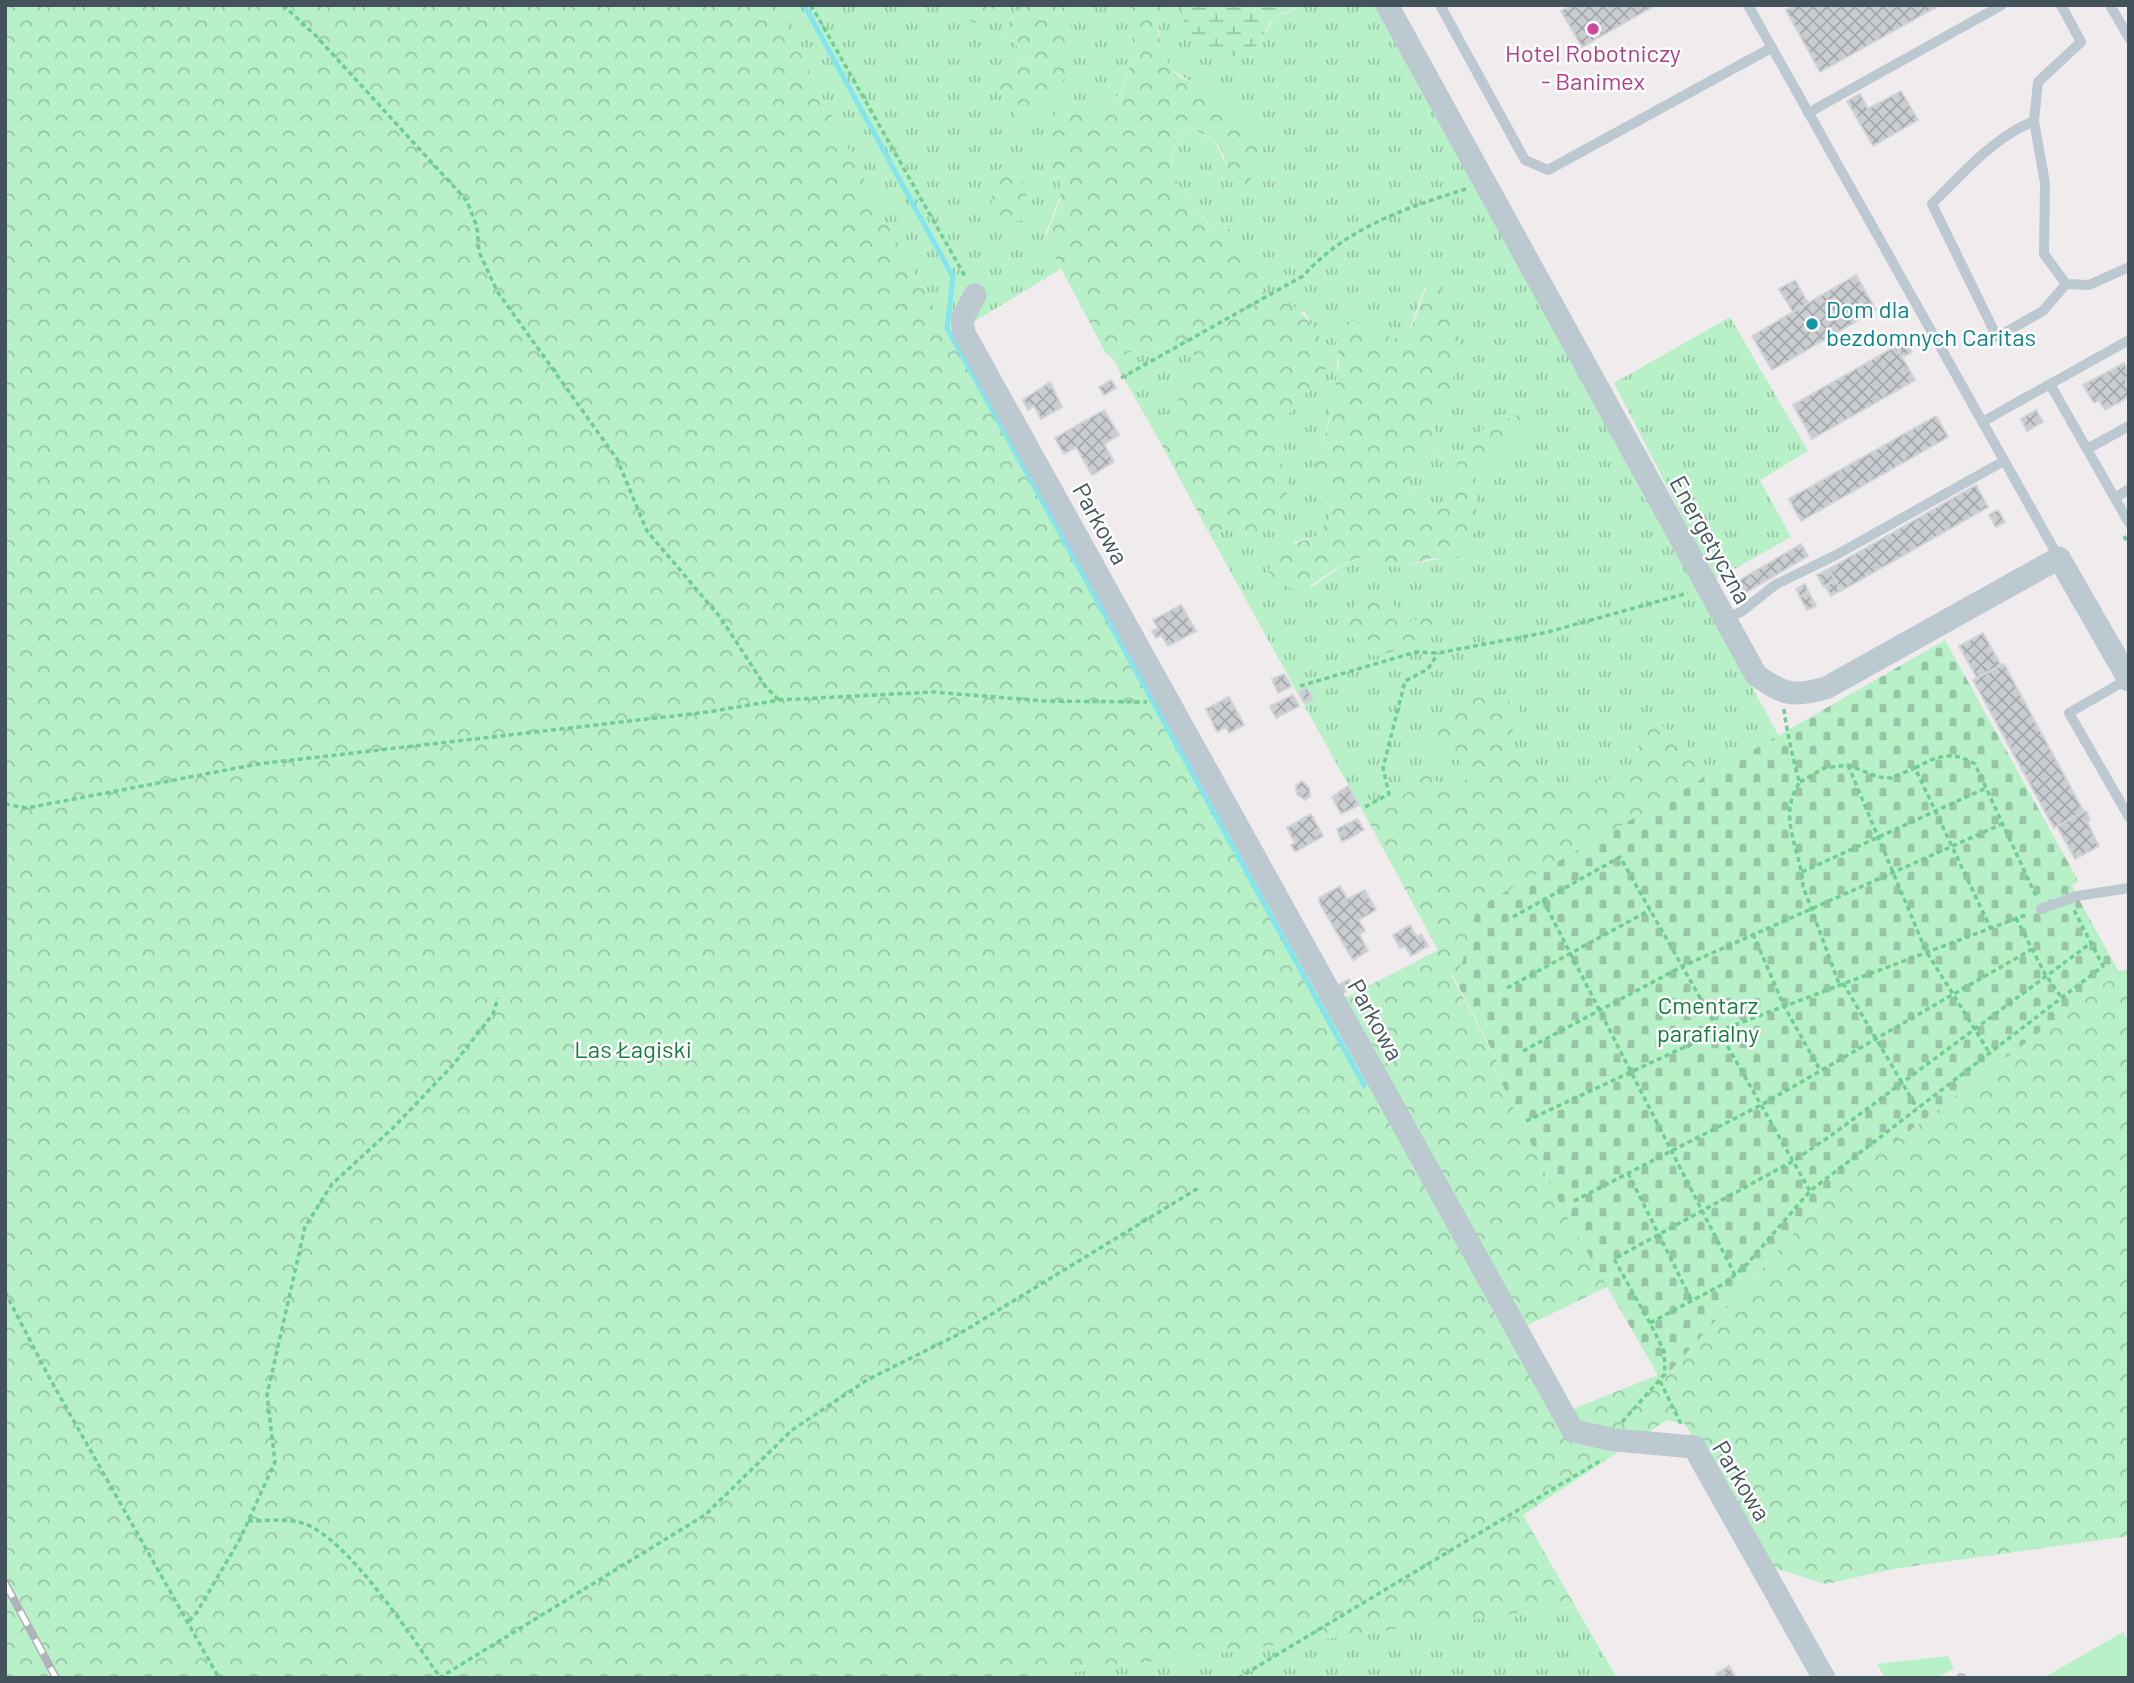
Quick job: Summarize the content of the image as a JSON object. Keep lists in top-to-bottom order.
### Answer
{
  "streets": {
    "street": ["Parkowa", "Energetyczna"]
  },
  "parks": ["Cmentarz parafialny", "Las Łagiski"],
  "places": ["Hotel Robotniczy - Banimex", "Dom dla bezdomnych Caritas"]
}
